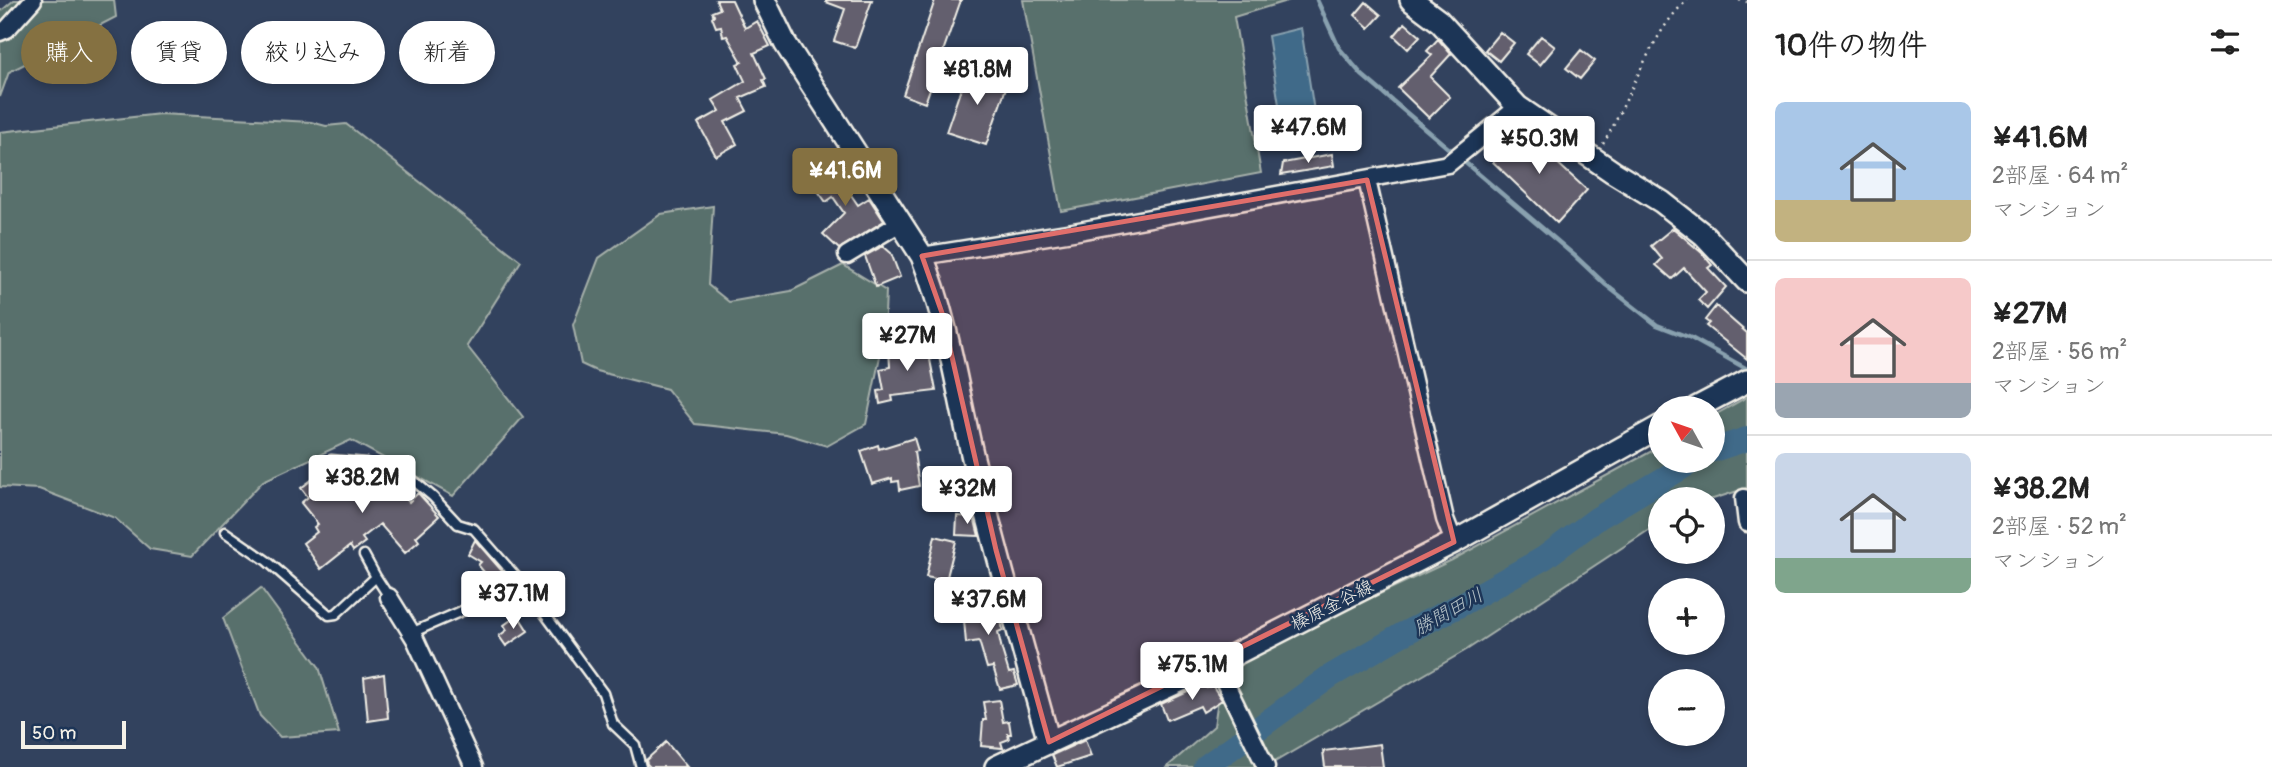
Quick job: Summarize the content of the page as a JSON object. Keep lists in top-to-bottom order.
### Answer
{
  "streets": {
    "street": ["榛原金谷線"]
  },
  "water": ["勝間田川"],
  "scale_bar": "50 m",
  "north": "top left",
  "page": {
    "heading": "10件の物件",
    "chip": [
      "購入",
      "賃貸",
      "絞り込み",
      "新着"
    ],
    "price": [
      "¥81.8M",
      "¥47.6M",
      "¥50.3M",
      "¥41.6M",
      "¥27M",
      "¥38.2M",
      "¥32M",
      "¥37.1M",
      "¥37.6M",
      "¥75.1M"
    ],
    "list": [
      {
        "name": "¥41.6M",
        "note": "2部屋 · 64 m² · マンション"
      },
      {
        "name": "¥27M",
        "note": "2部屋 · 56 m² · マンション"
      },
      {
        "name": "¥38.2M",
        "note": "2部屋 · 52 m² · マンション"
      }
    ],
    "map_buttons": ["+", "−"],
    "scale": "50 m"
  }
}
